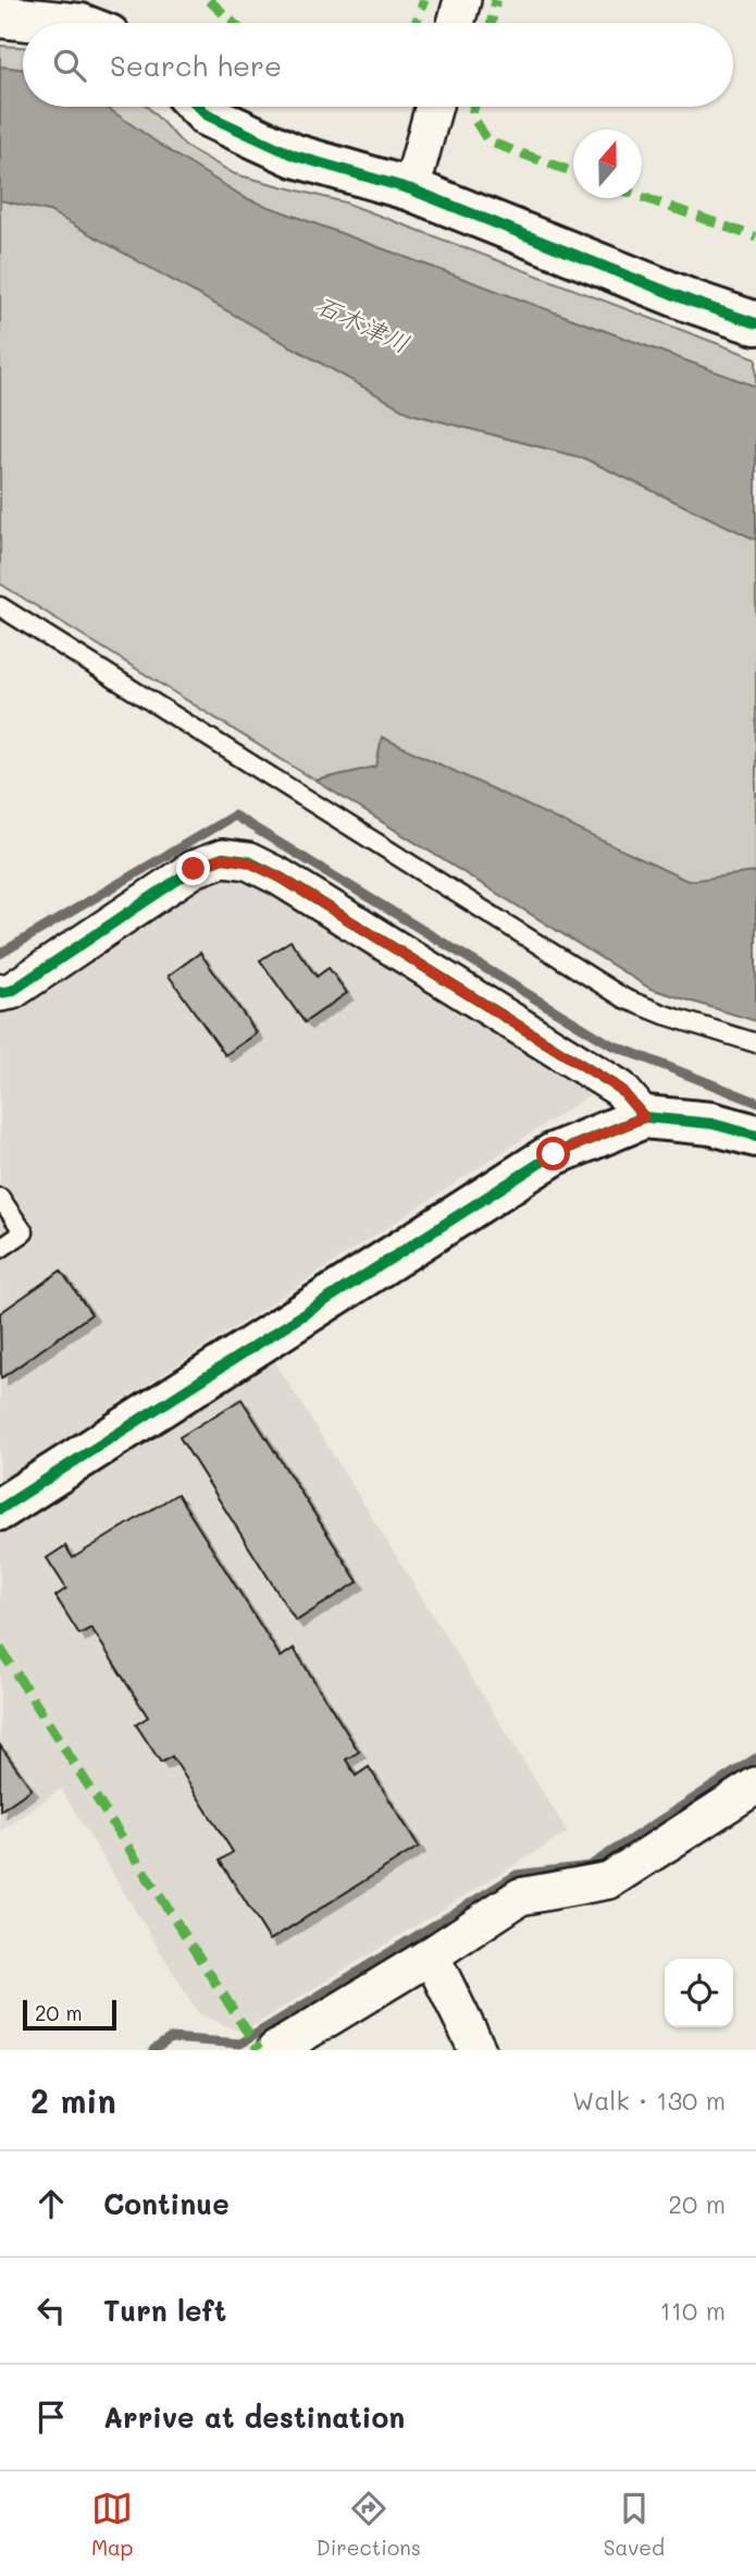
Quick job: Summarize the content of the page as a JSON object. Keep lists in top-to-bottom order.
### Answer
{
  "water": ["石木津川"],
  "scale_bar": "20 m",
  "north": "top",
  "page": {
    "search": "Search here",
    "scale": "20 m",
    "heading": ["2 min", "Walk · 130 m"],
    "list": [
      ["Continue", "20 m"],
      ["Turn left", "110 m"],
      "Arrive at destination"
    ],
    "nav": ["Map", "Directions", "Saved"]
  }
}
